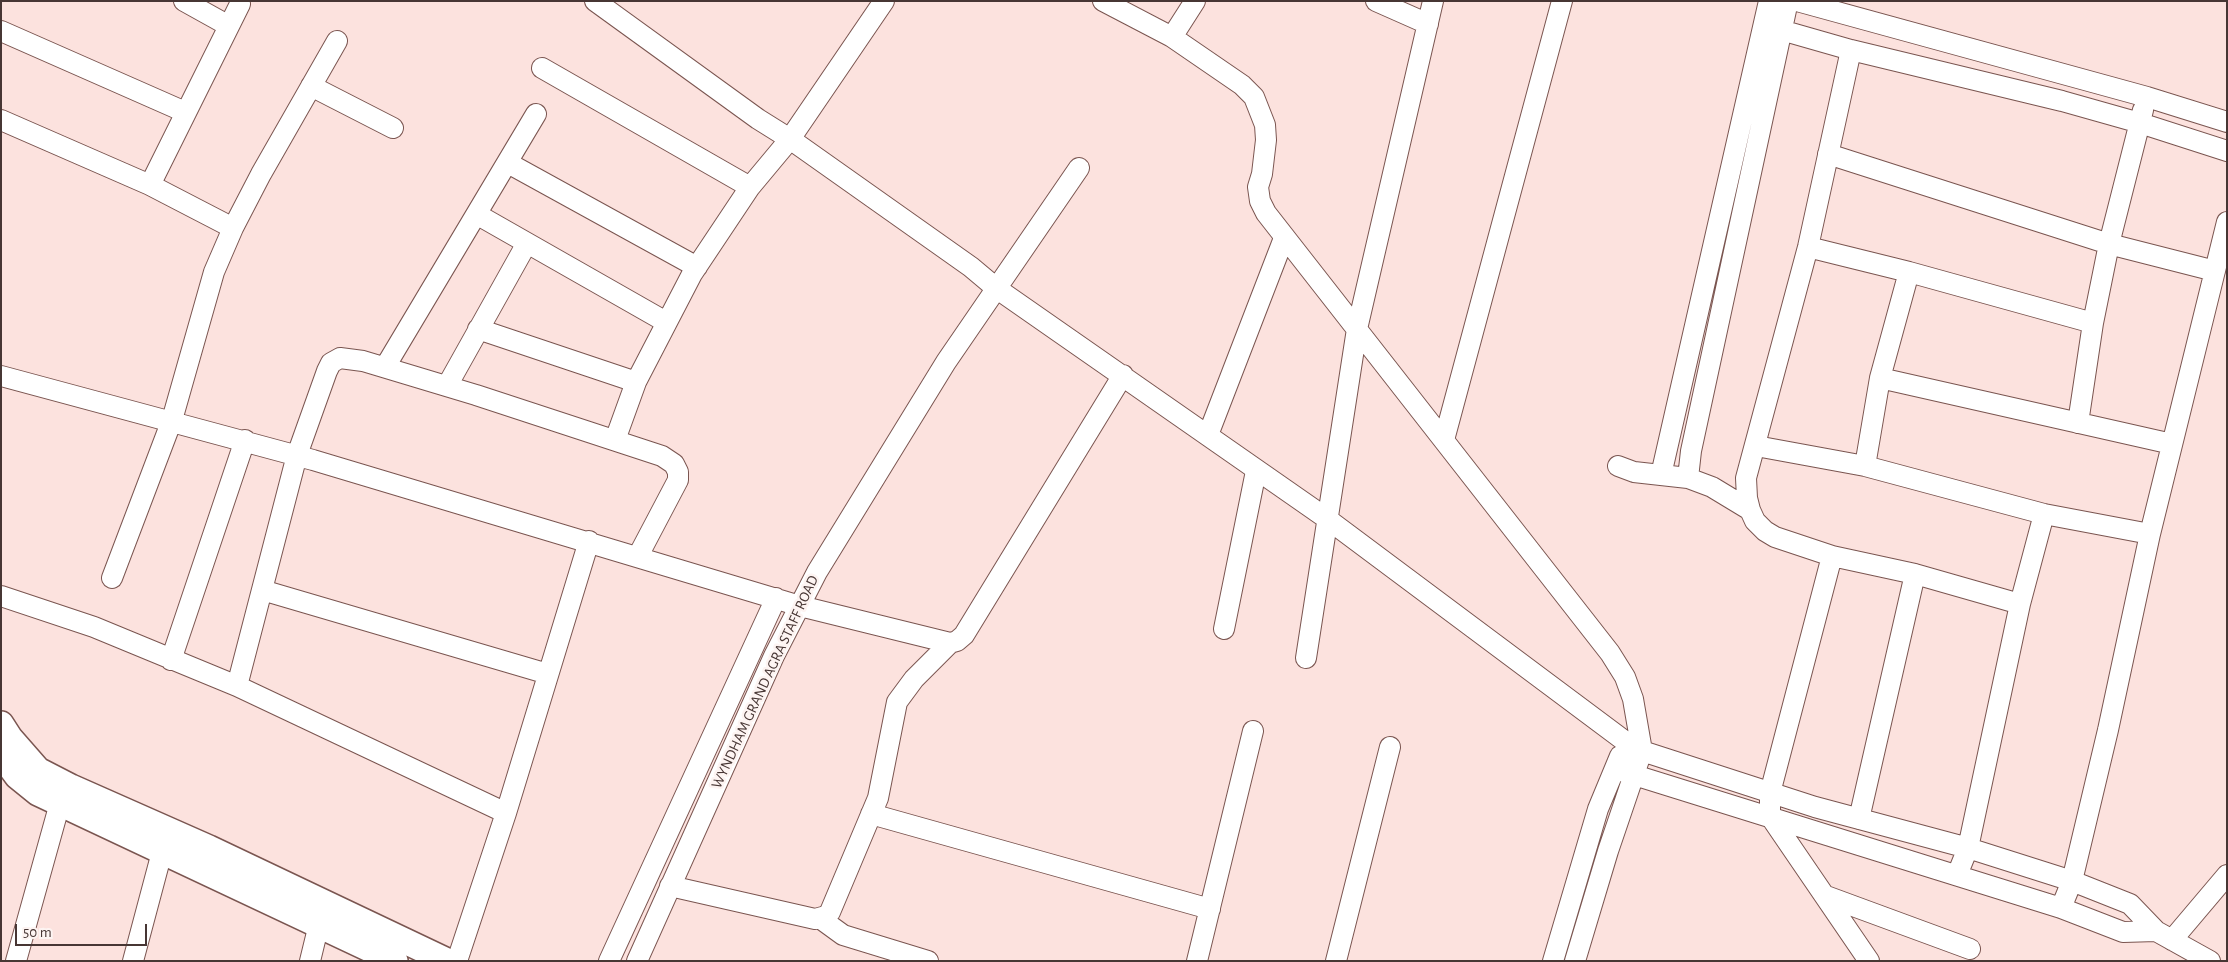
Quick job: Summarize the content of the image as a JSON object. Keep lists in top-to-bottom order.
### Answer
{
  "streets": {
    "street": ["WYNDHAM GRAND AGRA STAFF ROAD"]
  },
  "scale_bar": "50 m"
}
